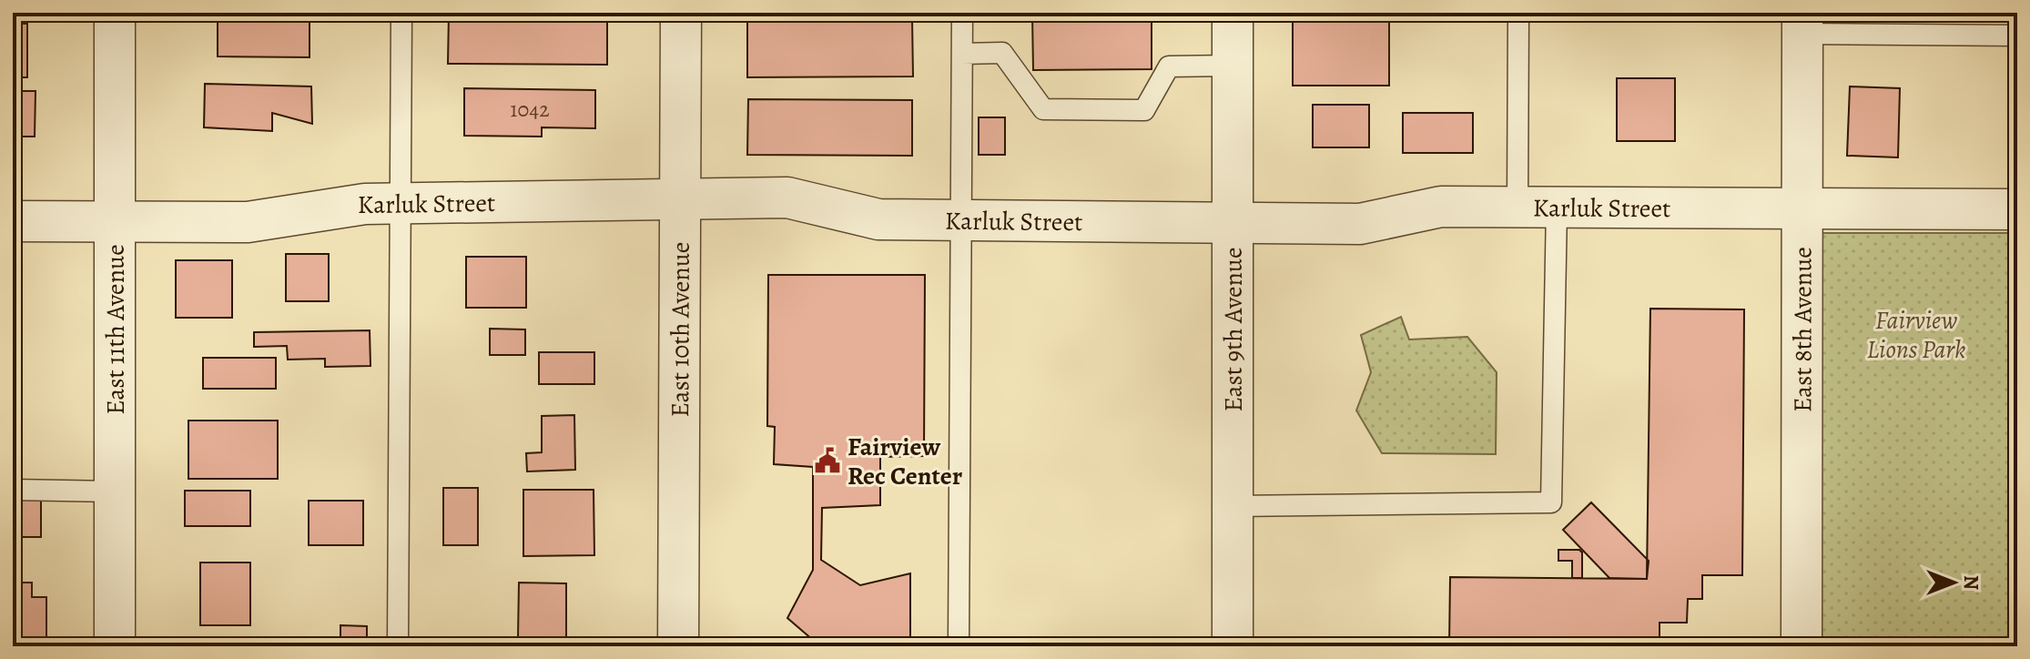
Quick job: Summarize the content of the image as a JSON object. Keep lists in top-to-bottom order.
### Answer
{
  "streets": {
    "street": [
      "Karluk Street",
      "East 11th Avenue",
      "East 10th Avenue",
      "East 9th Avenue",
      "East 8th Avenue"
    ]
  },
  "crossings": [
    ["Karluk Street", "East 11th Avenue"],
    ["Karluk Street", "East 10th Avenue"],
    ["Karluk Street", "East 9th Avenue"],
    ["Karluk Street", "East 8th Avenue"]
  ],
  "parks": ["Fairview Lions Park"],
  "places": {
    "public building": ["Fairview Rec Center"]
  },
  "house_numbers": ["1042"],
  "north": "right"
}
